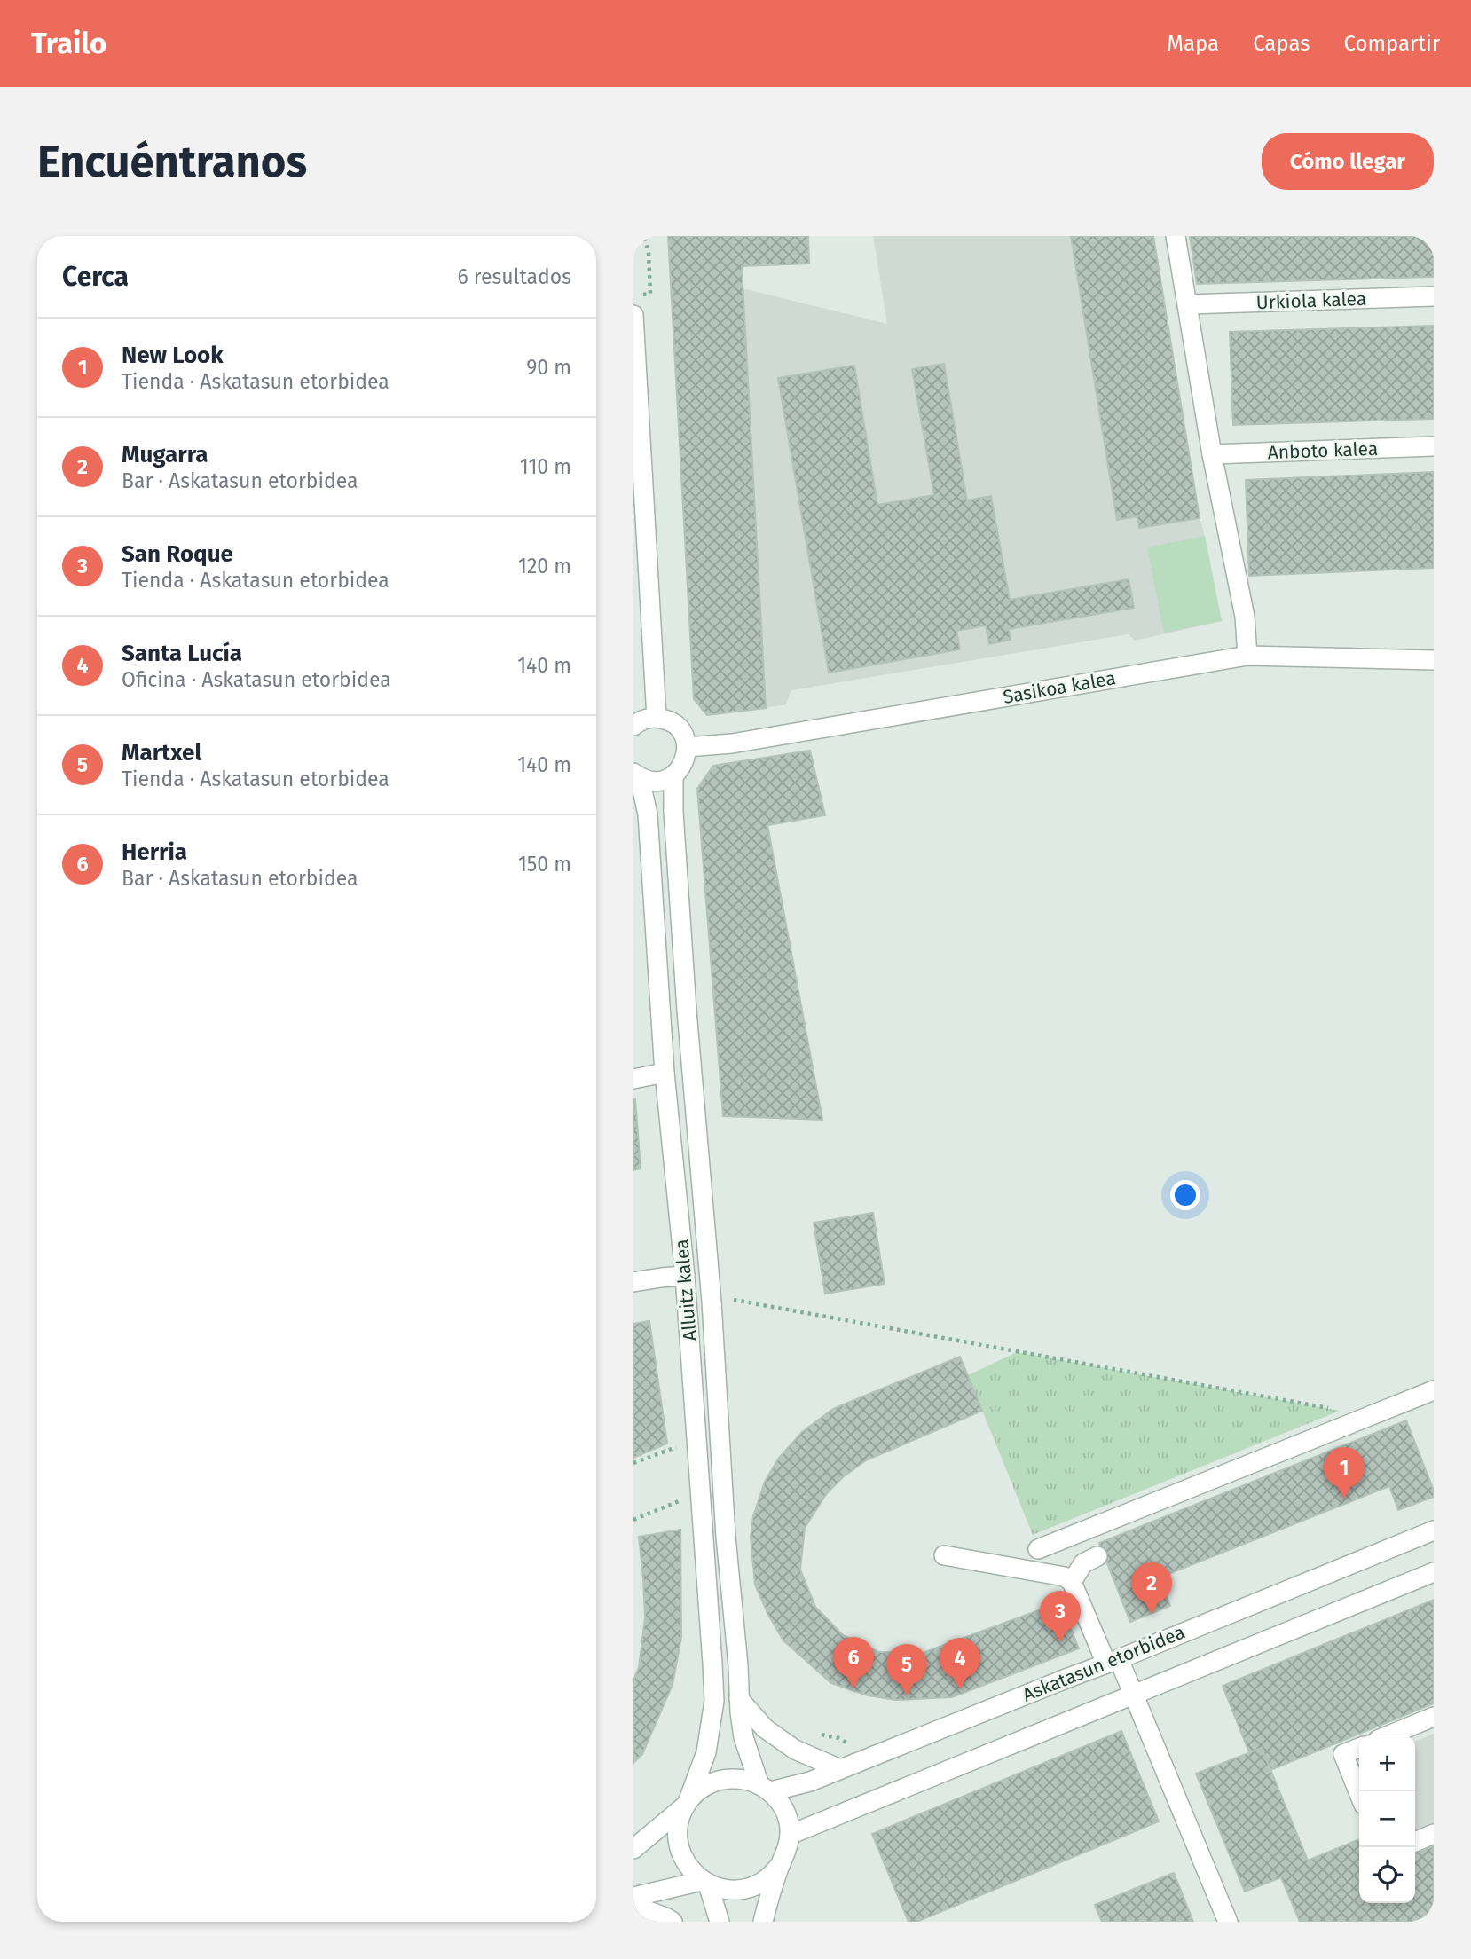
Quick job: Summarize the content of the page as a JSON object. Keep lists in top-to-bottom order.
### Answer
{
  "streets": {
    "street": [
      "Urkiola kalea",
      "Anboto kalea",
      "Sasikoa kalea",
      "Alluitz kalea",
      "Askatasun etorbidea"
    ]
  },
  "crossings": [
    ["Alluitz kalea", "Askatasun etorbidea"]
  ],
  "page": {
    "header": "Trailo",
    "nav": ["Mapa", "Capas", "Compartir"],
    "buttons": "Cómo llegar",
    "title": "Encuéntranos",
    "heading": ["Cerca", "6 resultados"],
    "list": [
      {
        "mark": "1",
        "name": "New Look",
        "note": "Tienda · Askatasun etorbidea",
        "value": "90 m"
      },
      {
        "mark": "2",
        "name": "Mugarra",
        "note": "Bar · Askatasun etorbidea",
        "value": "110 m"
      },
      {
        "mark": "3",
        "name": "San Roque",
        "note": "Tienda · Askatasun etorbidea",
        "value": "120 m"
      },
      {
        "mark": "4",
        "name": "Santa Lucía",
        "note": "Oficina · Askatasun etorbidea",
        "value": "140 m"
      },
      {
        "mark": "5",
        "name": "Martxel",
        "note": "Tienda · Askatasun etorbidea",
        "value": "140 m"
      },
      {
        "mark": "6",
        "name": "Herria",
        "note": "Bar · Askatasun etorbidea",
        "value": "150 m"
      }
    ],
    "pins": [
      "1",
      "2",
      "3",
      "6",
      "4",
      "5"
    ],
    "map_buttons": ["+", "−"]
  }
}
